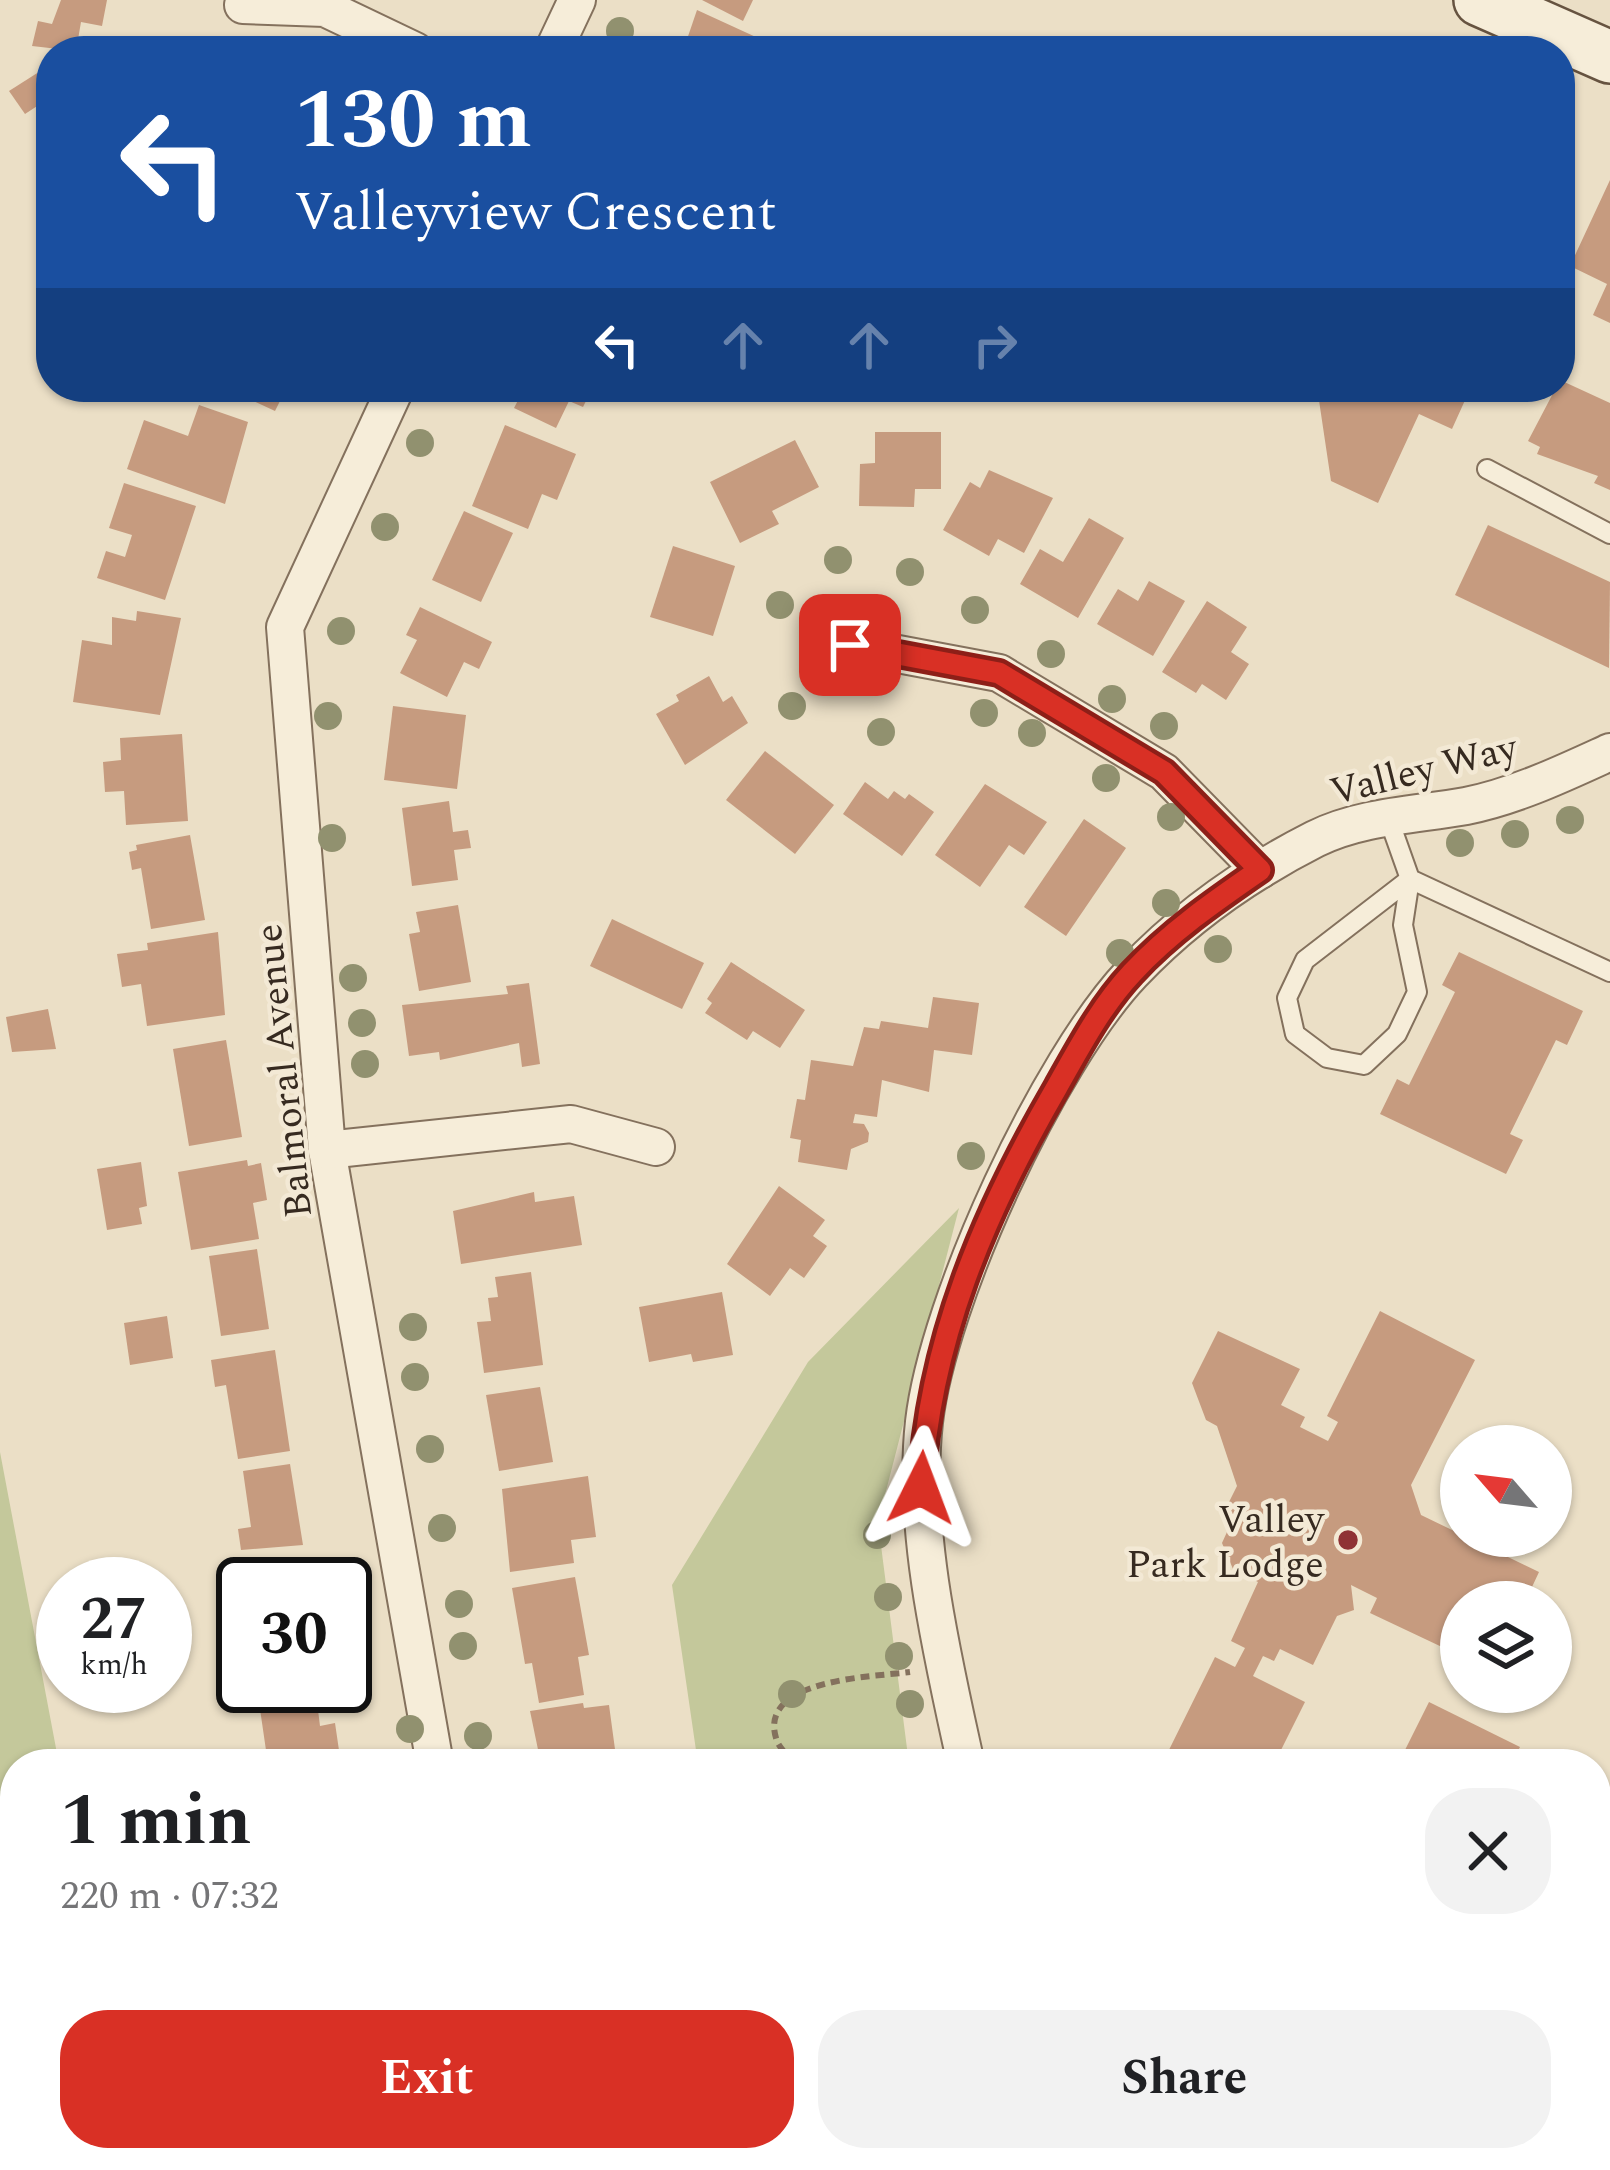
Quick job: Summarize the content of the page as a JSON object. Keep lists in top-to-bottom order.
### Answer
{
  "streets": {
    "street": ["Valley Way", "Balmoral Avenue"]
  },
  "places": ["Valley Park Lodge"],
  "north": "top left",
  "page": {
    "turn": ["130 m", "Valleyview Crescent"],
    "speed": "27 km/h",
    "limit": "30",
    "heading": ["1 min", "220 m · 07:32"],
    "buttons": ["Exit", "Share"]
  }
}
